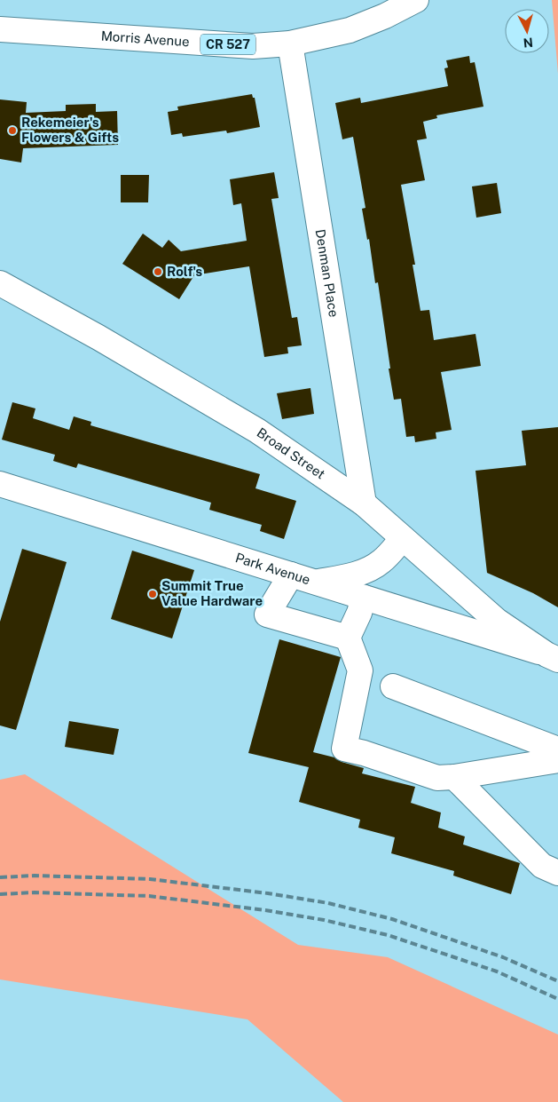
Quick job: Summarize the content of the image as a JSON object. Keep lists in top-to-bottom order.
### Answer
{
  "streets": {
    "street": [
      "Morris Avenue",
      "CR 527",
      "Denman Place",
      "Broad Street",
      "Park Avenue"
    ]
  },
  "crossings": [
    ["Morris Avenue", "Denman Place"],
    ["Denman Place", "Broad Street"],
    ["Broad Street", "Park Avenue"]
  ],
  "places": ["Rekemeier's Flowers & Gifts", "Rolf's", "Summit True Value Hardware"],
  "north": "bottom"
}
